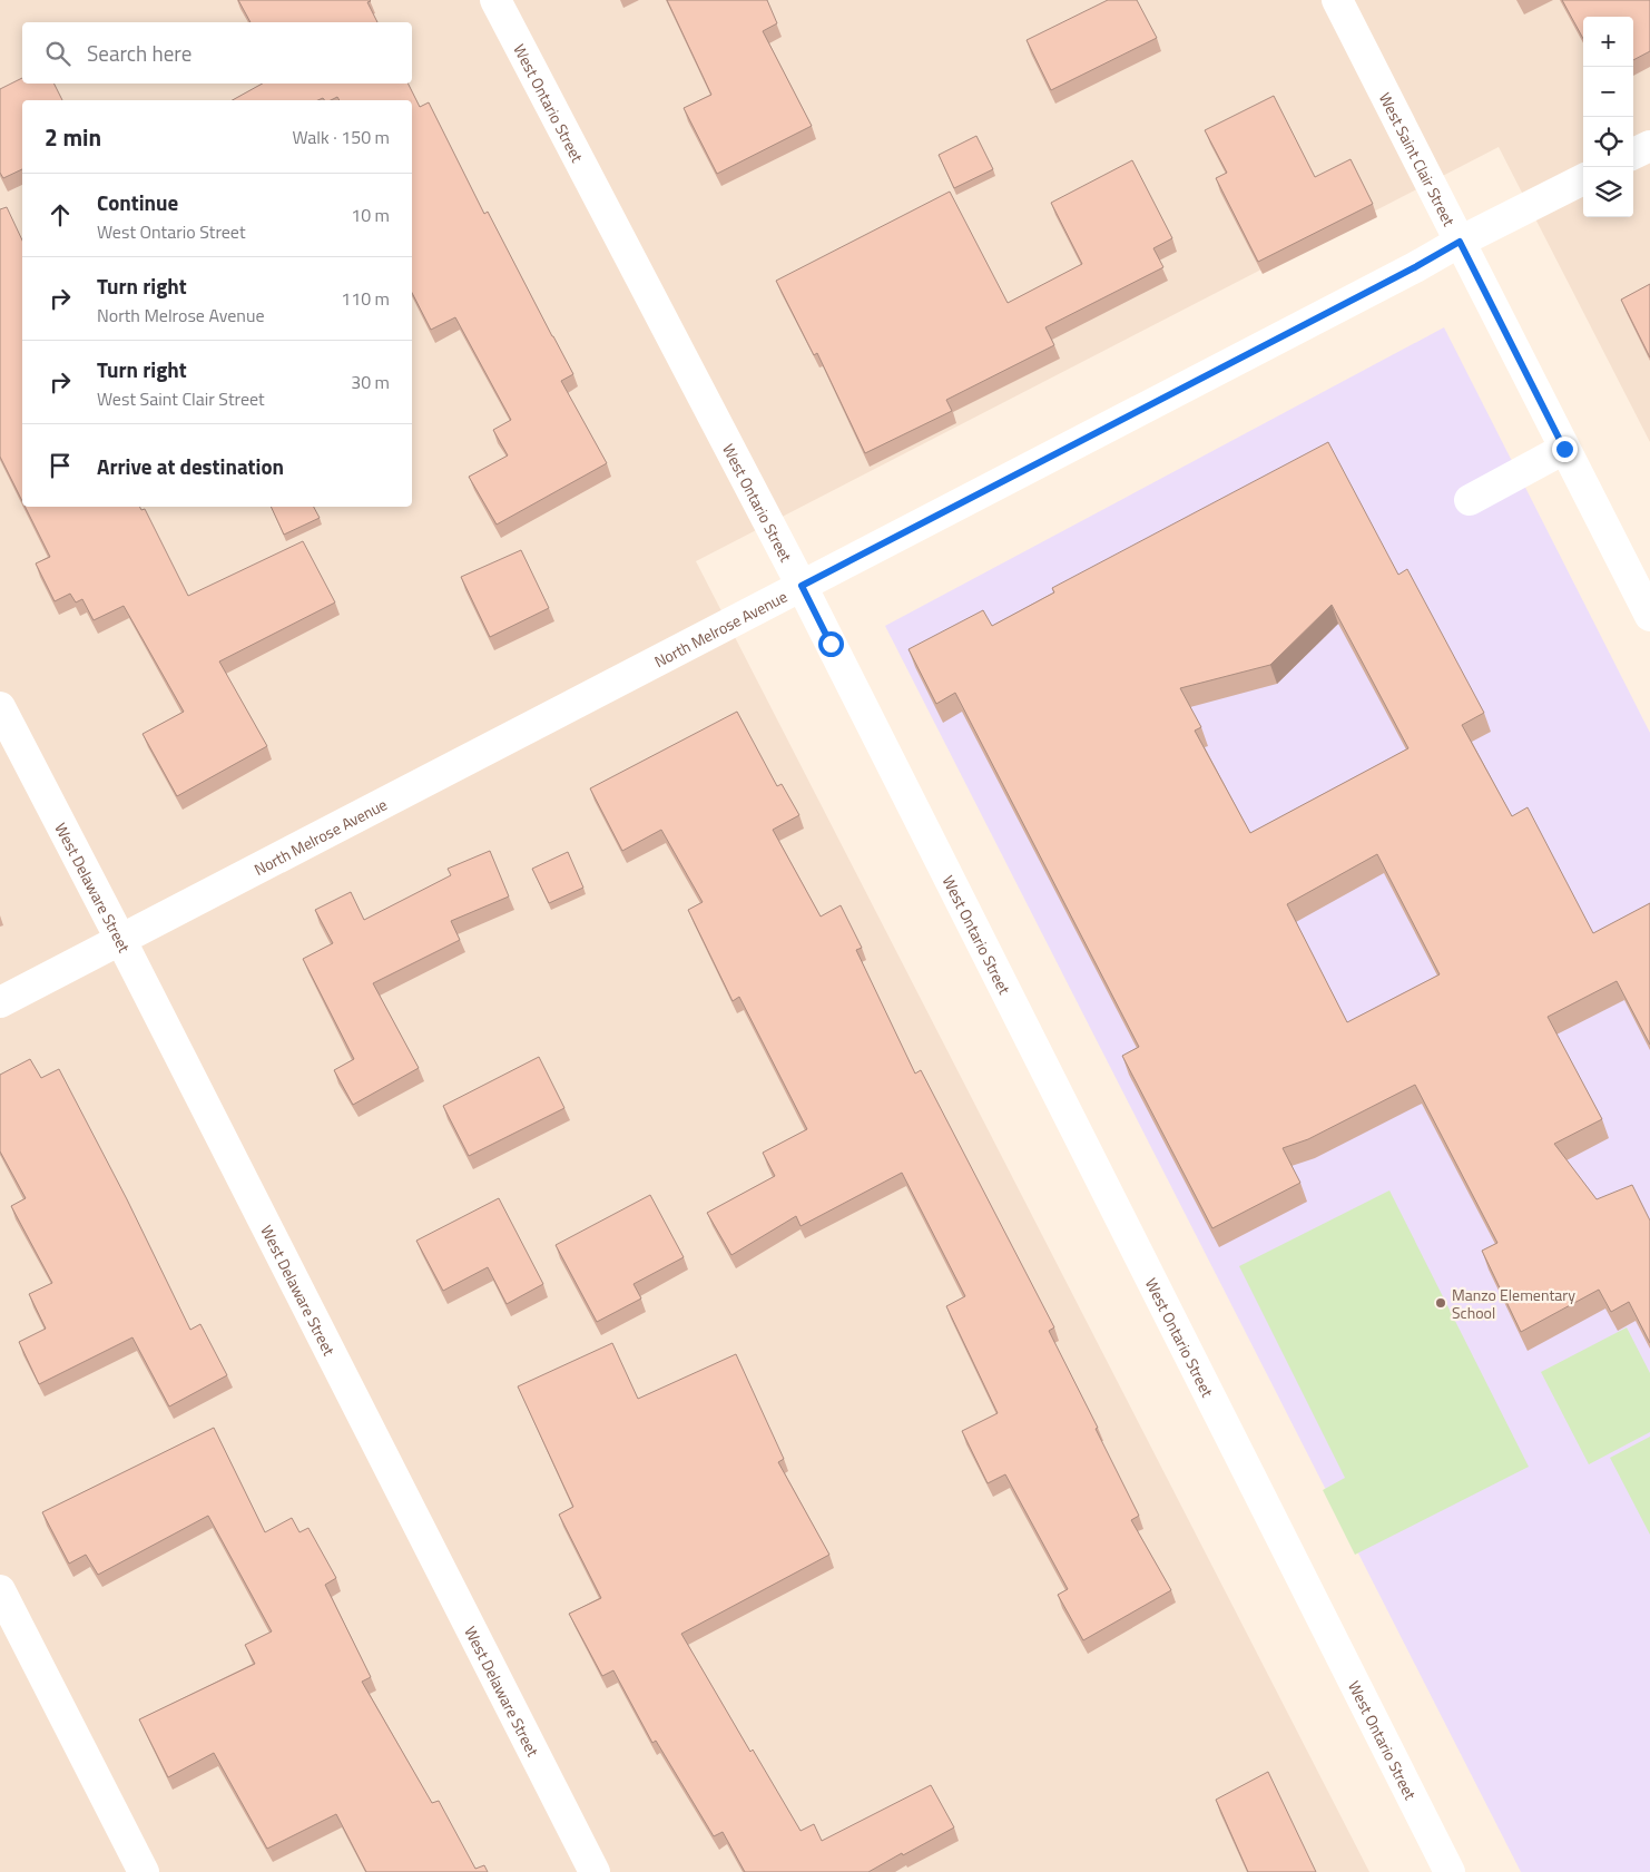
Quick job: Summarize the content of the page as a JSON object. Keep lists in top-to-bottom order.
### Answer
{
  "streets": {
    "street": [
      "West Ontario Street",
      "West Saint Clair Street",
      "North Melrose Avenue",
      "West Delaware Street"
    ]
  },
  "crossings": [
    ["West Ontario Street", "North Melrose Avenue"],
    ["West Saint Clair Street", "North Melrose Avenue"],
    ["North Melrose Avenue", "West Delaware Street"]
  ],
  "places": ["Manzo Elementary School"],
  "page": {
    "map_buttons": ["+", "−"],
    "search": "Search here",
    "heading": ["2 min", "Walk · 150 m"],
    "list": [
      ["Continue", "West Ontario Street", "10 m"],
      ["Turn right", "North Melrose Avenue", "110 m"],
      ["Turn right", "West Saint Clair Street", "30 m"],
      "Arrive at destination"
    ]
  }
}
